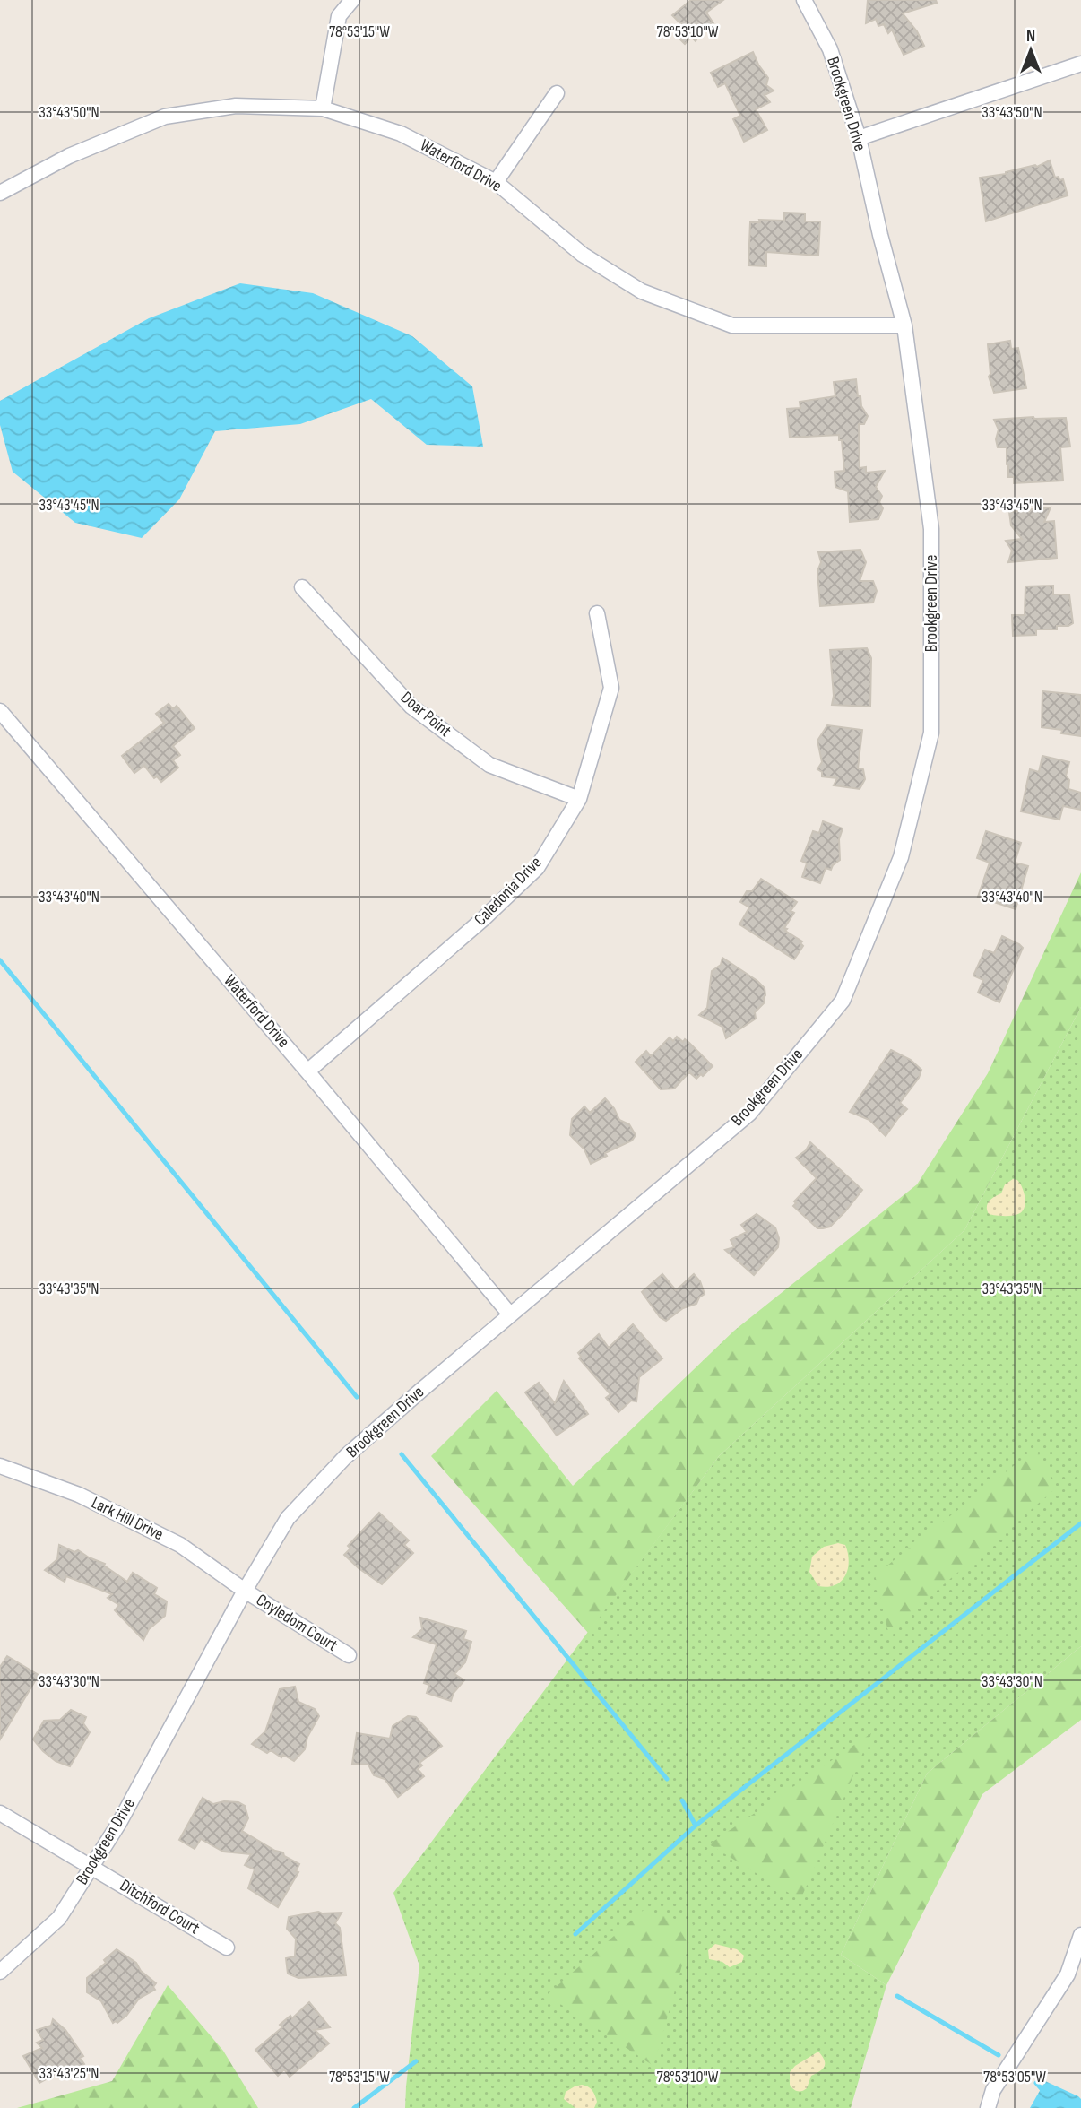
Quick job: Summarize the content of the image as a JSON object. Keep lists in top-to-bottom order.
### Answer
{
  "streets": {
    "street": [
      "Brookgreen Drive",
      "Waterford Drive",
      "Doar Point",
      "Caledonia Drive",
      "Lark Hill Drive",
      "Coyledom Court",
      "Ditchford Court"
    ]
  },
  "crossings": [
    ["Brookgreen Drive", "Waterford Drive"],
    ["Brookgreen Drive", "Lark Hill Drive"],
    ["Brookgreen Drive", "Coyledom Court"],
    ["Brookgreen Drive", "Ditchford Court"],
    ["Waterford Drive", "Caledonia Drive"],
    ["Doar Point", "Caledonia Drive"],
    ["Lark Hill Drive", "Coyledom Court"]
  ],
  "north": "top",
  "coordinates": [
    "78°53'15\"W",
    "78°53'10\"W",
    "33°43'50\"N",
    "33°43'45\"N",
    "33°43'40\"N",
    "33°43'35\"N",
    "33°43'30\"N",
    "33°43'25\"N",
    "78°53'05\"W"
  ]
}
